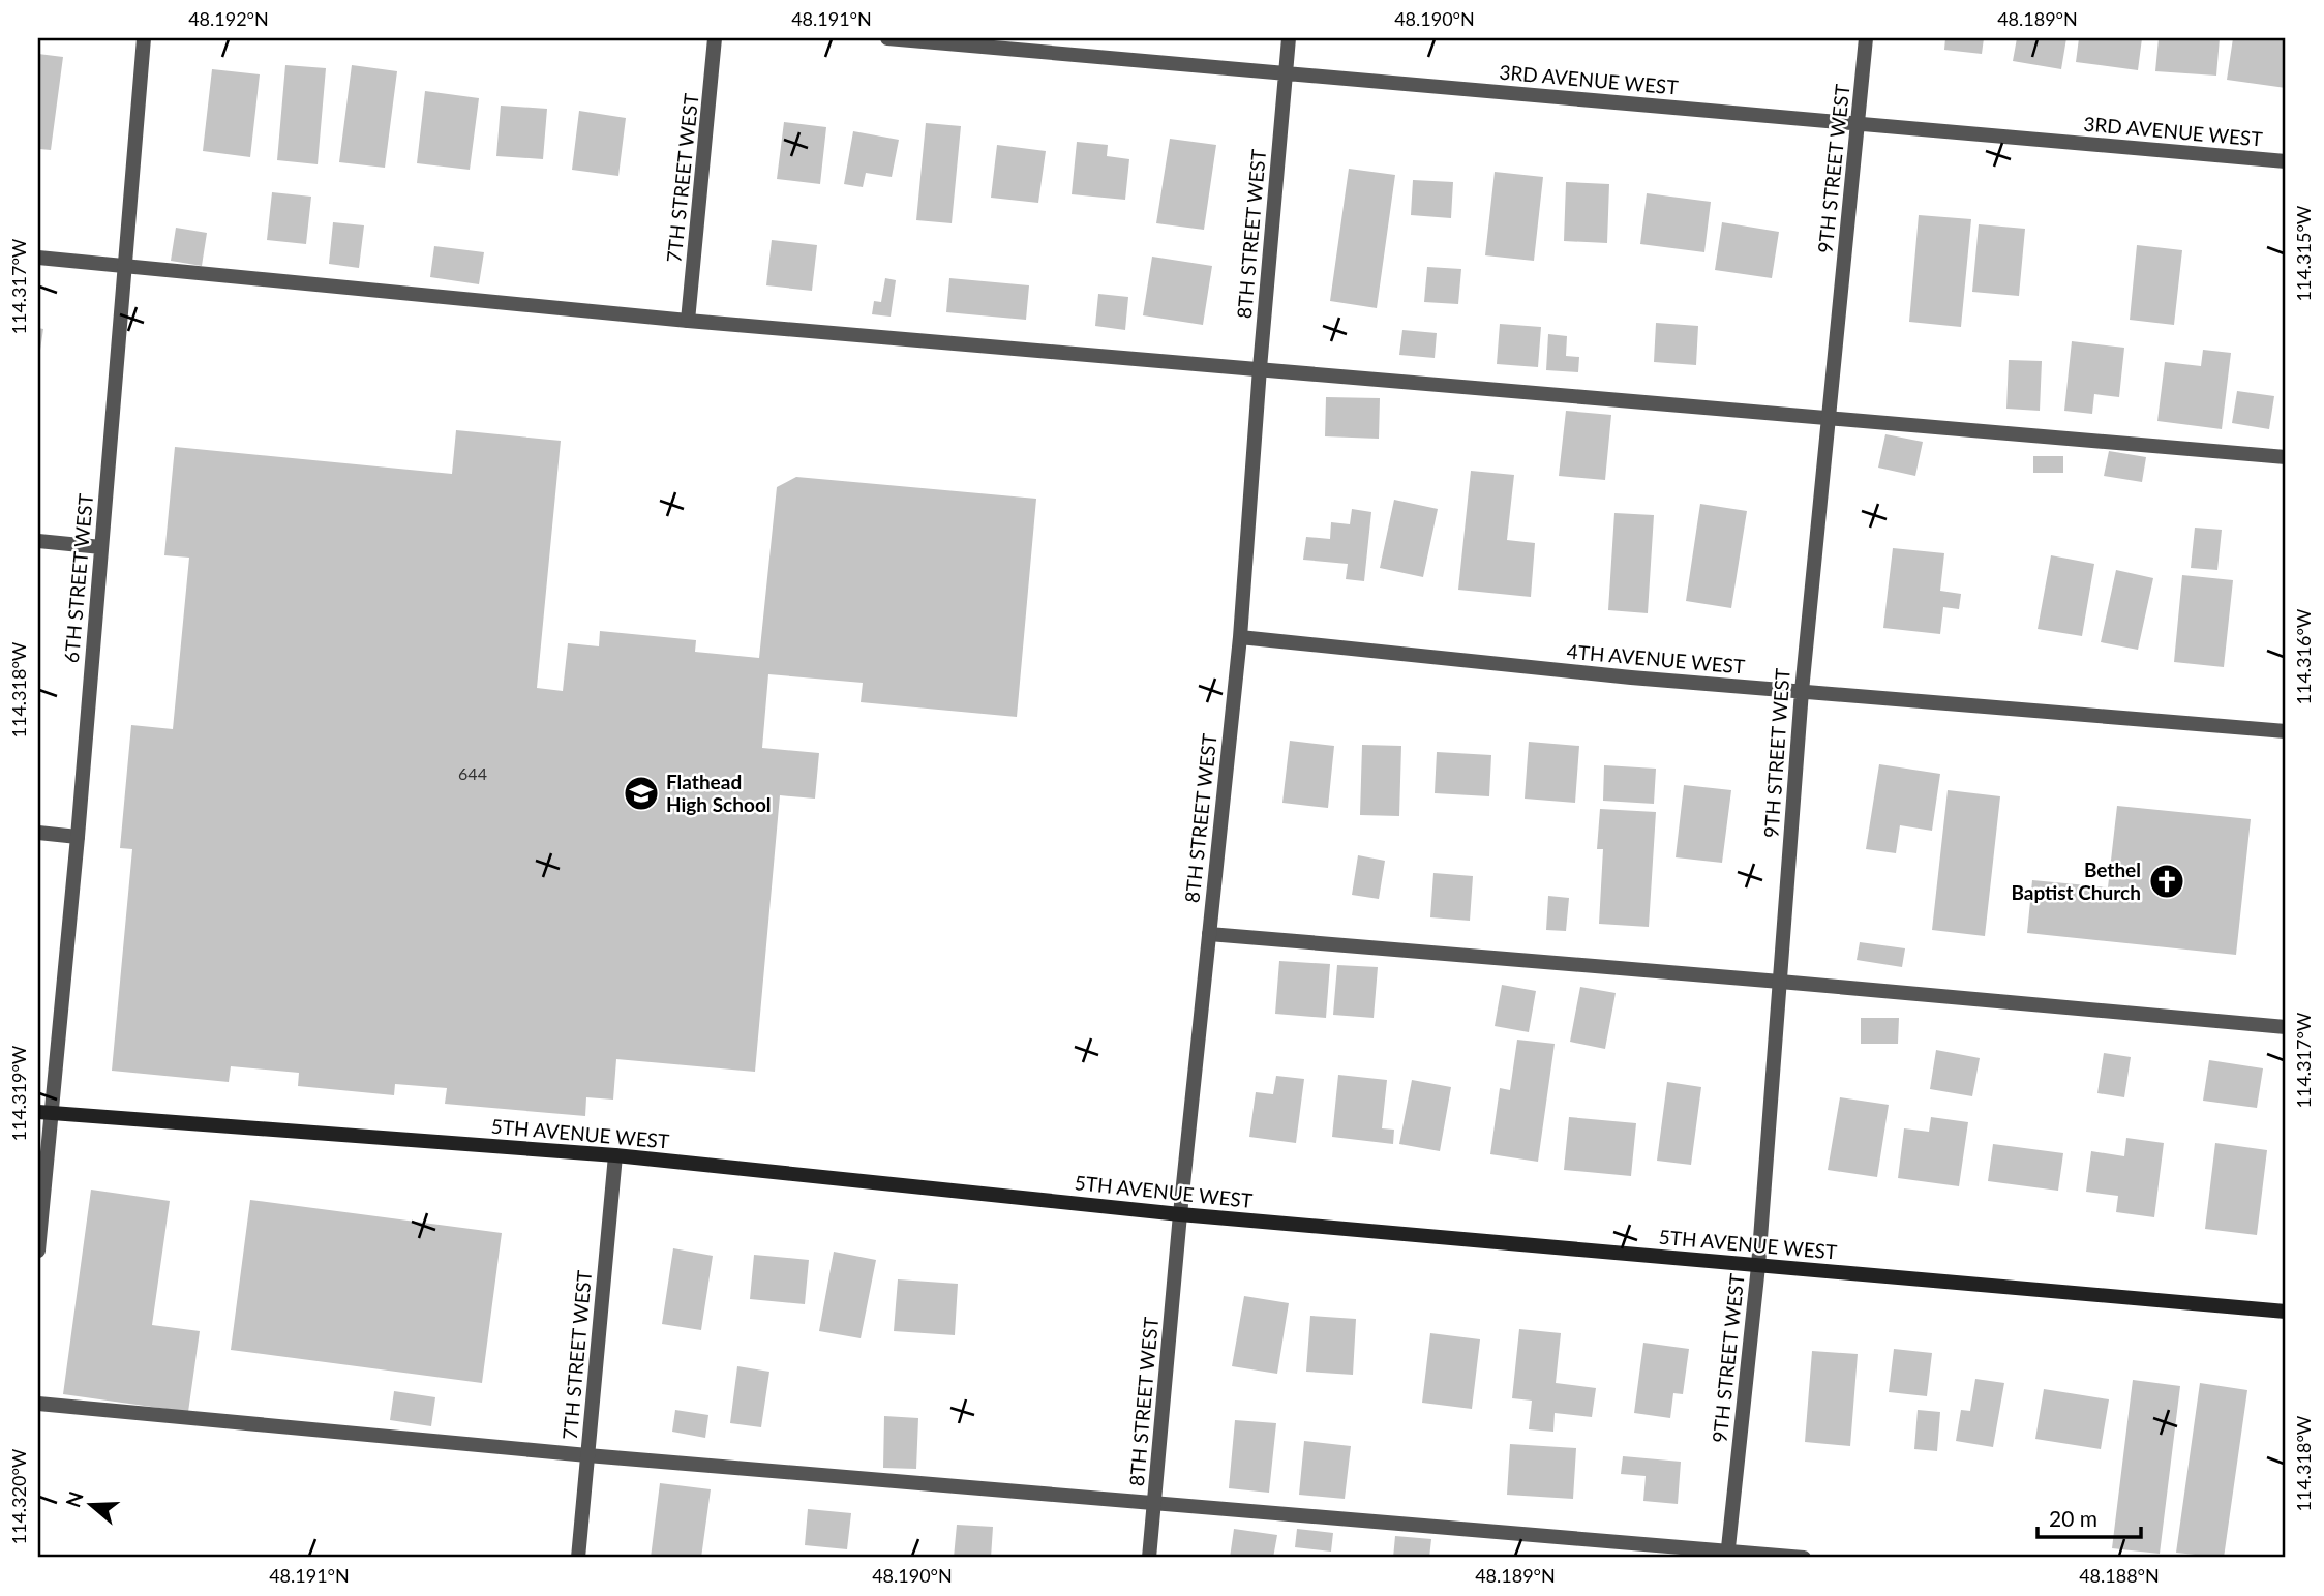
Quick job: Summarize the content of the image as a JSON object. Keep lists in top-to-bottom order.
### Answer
{
  "streets": {
    "street": [
      "3RD AVENUE WEST",
      "9TH STREET WEST",
      "7TH STREET WEST",
      "8TH STREET WEST",
      "6TH STREET WEST",
      "4TH AVENUE WEST",
      "5TH AVENUE WEST"
    ]
  },
  "crossings": [
    ["3RD AVENUE WEST", "9TH STREET WEST"],
    ["3RD AVENUE WEST", "8TH STREET WEST"],
    ["9TH STREET WEST", "4TH AVENUE WEST"],
    ["9TH STREET WEST", "5TH AVENUE WEST"],
    ["7TH STREET WEST", "5TH AVENUE WEST"],
    ["8TH STREET WEST", "4TH AVENUE WEST"],
    ["8TH STREET WEST", "5TH AVENUE WEST"],
    ["6TH STREET WEST", "5TH AVENUE WEST"]
  ],
  "places": {
    "school or university": ["Flathead High School"],
    "church": ["Bethel Baptist Church"]
  },
  "house_numbers": ["644"],
  "scale_bar": "20 m",
  "north": "left",
  "coordinates": [
    "48.192°N",
    "48.191°N",
    "48.190°N",
    "48.189°N",
    "114.315°W",
    "114.317°W",
    "114.316°W",
    "114.318°W",
    "114.319°W",
    "114.320°W",
    "48.188°N"
  ]
}
